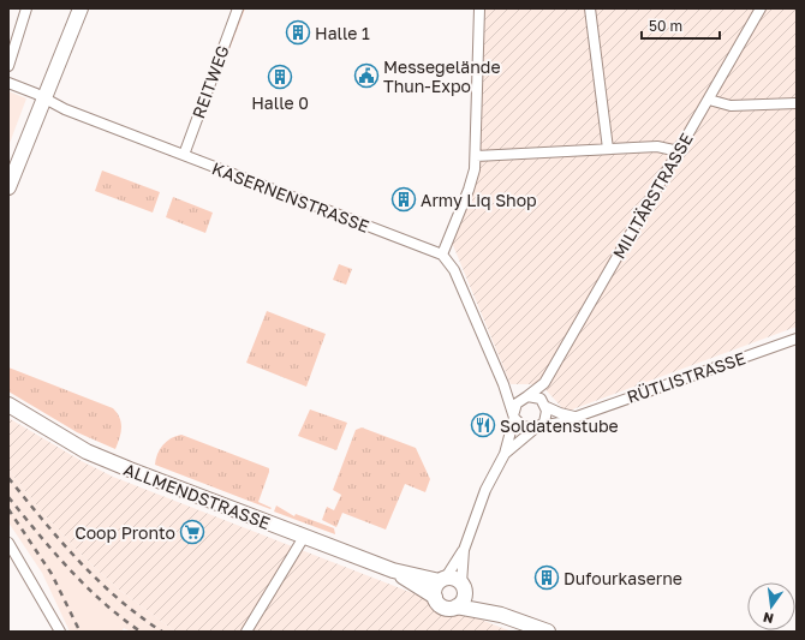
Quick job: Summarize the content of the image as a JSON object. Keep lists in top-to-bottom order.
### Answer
{
  "streets": {
    "main road": ["ALLMENDSTRASSE"],
    "street": [
      "REITWEG",
      "MILITÄRSTRASSE",
      "KASERNENSTRASSE",
      "RÜTLISTRASSE"
    ]
  },
  "crossings": [
    ["REITWEG", "KASERNENSTRASSE"],
    ["MILITÄRSTRASSE", "RÜTLISTRASSE"]
  ],
  "places": {
    "building": [
      "Halle 1",
      "Halle 0",
      "Army Liq Shop",
      "Dufourkaserne"
    ],
    "public building": ["Messegelände Thun-Expo"],
    "restaurant": ["Soldatenstube"],
    "supermarket": ["Coop Pronto"]
  },
  "scale_bar": "50 m",
  "north": "bottom"
}
